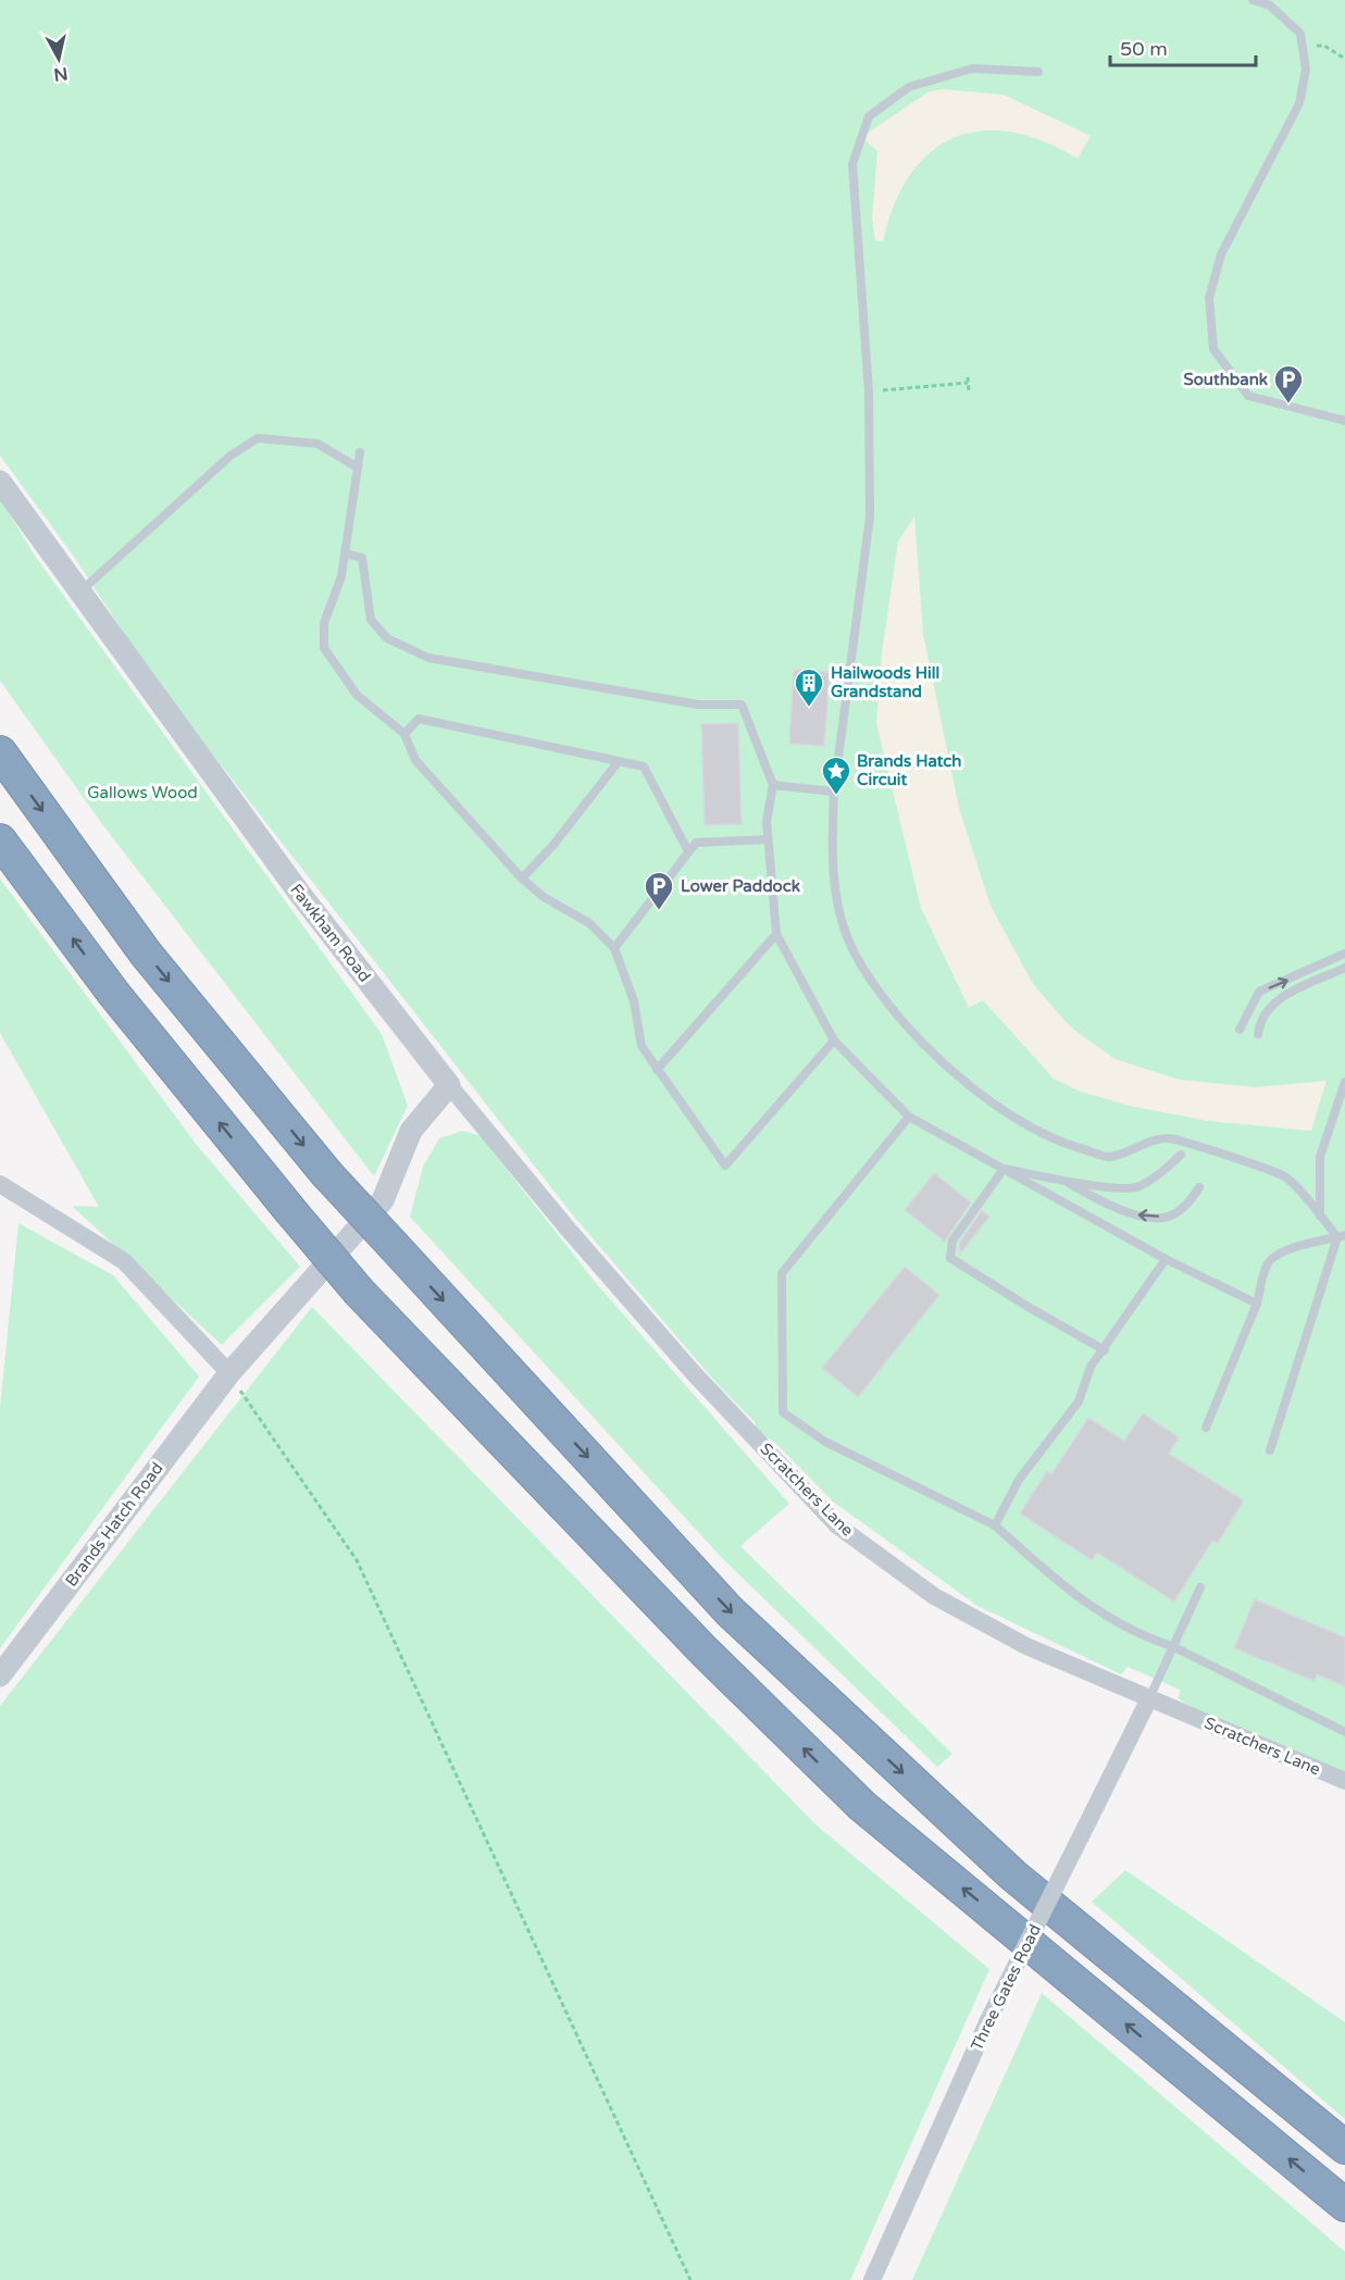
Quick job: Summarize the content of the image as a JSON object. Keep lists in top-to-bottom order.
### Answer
{
  "streets": {
    "street": [
      "Fawkham Road",
      "Scratchers Lane",
      "Brands Hatch Road",
      "Three Gates Road"
    ]
  },
  "crossings": [
    ["Fawkham Road", "Scratchers Lane"],
    ["Scratchers Lane", "Three Gates Road"]
  ],
  "parks": ["Gallows Wood"],
  "places": {
    "parking": ["Southbank", "Lower Paddock"],
    "building": ["Hailwoods Hill Grandstand"],
    "place": ["Brands Hatch Circuit"]
  },
  "scale_bar": "50 m",
  "north": "bottom"
}
